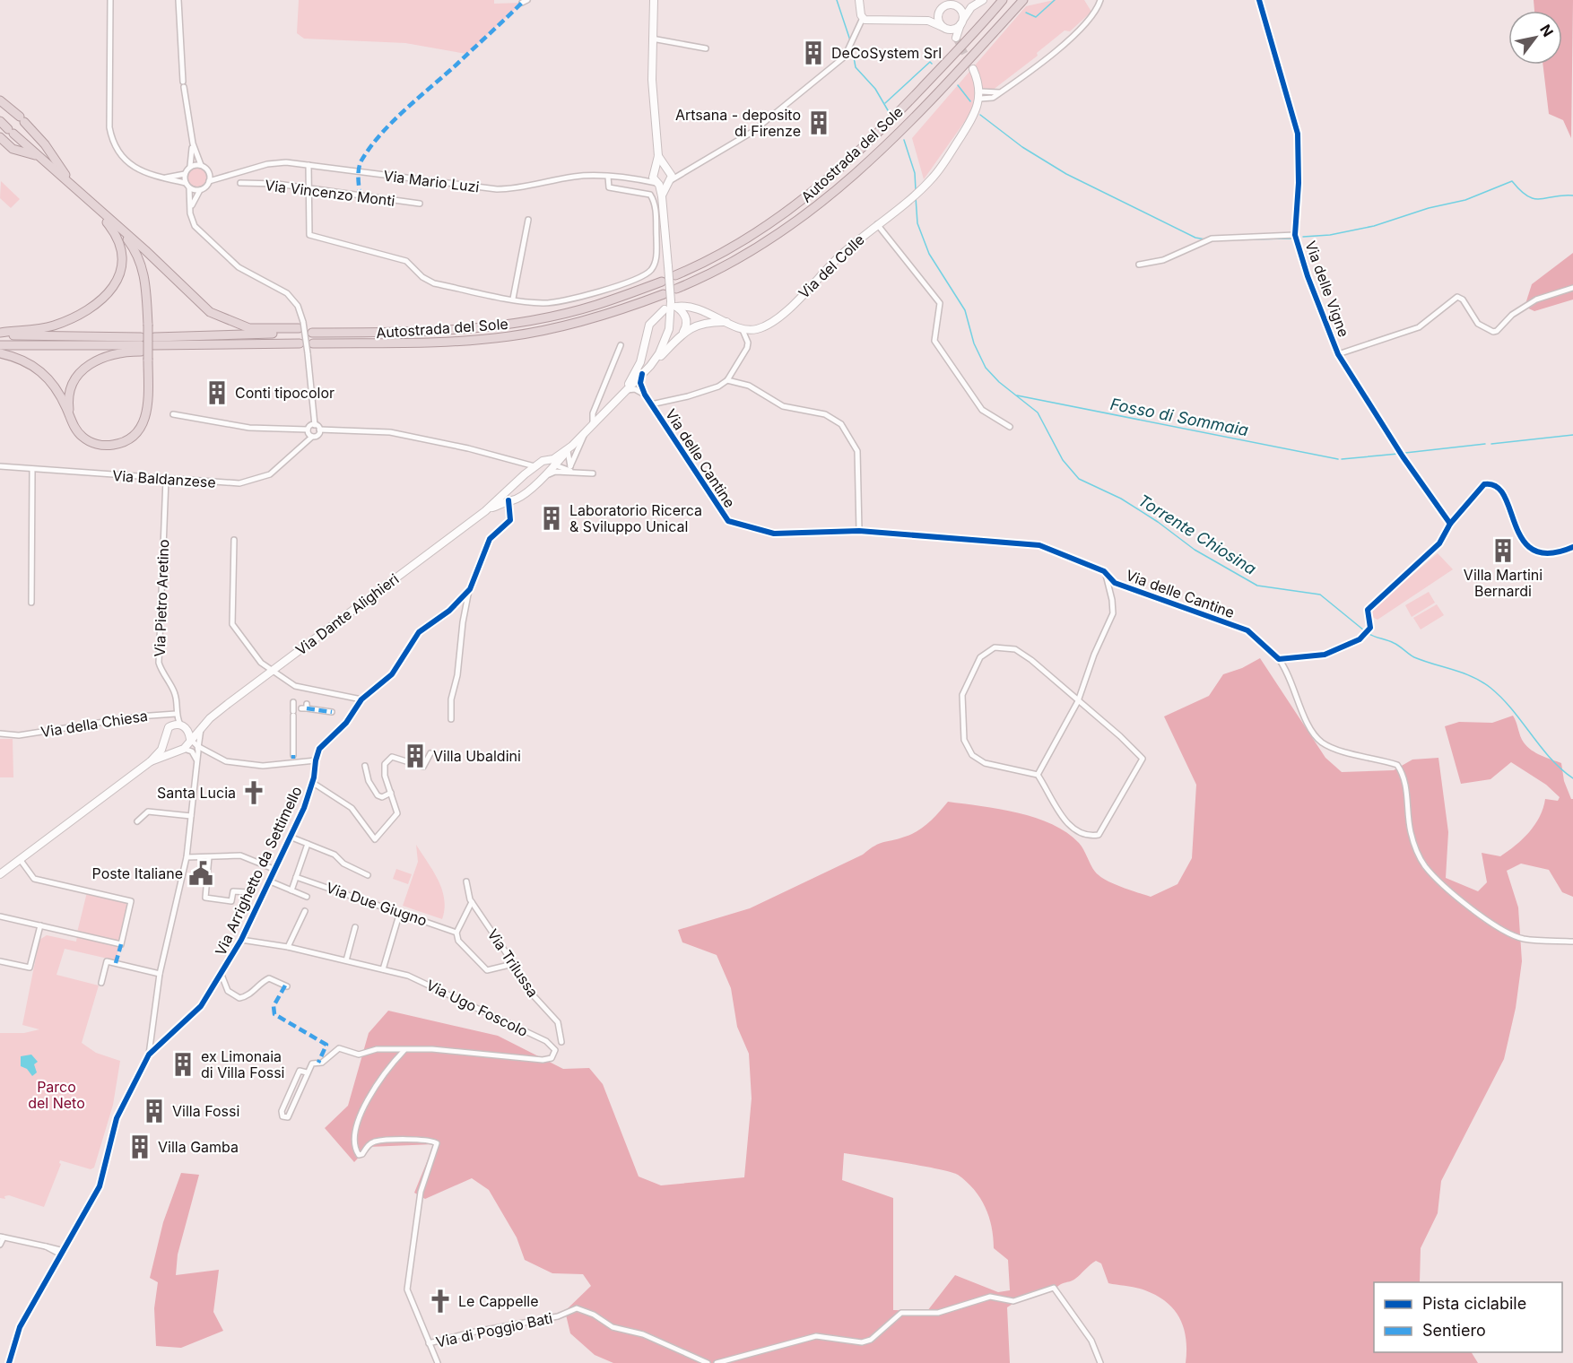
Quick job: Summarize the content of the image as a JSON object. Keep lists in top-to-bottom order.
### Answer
{
  "streets": {
    "highway": ["Autostrada del Sole"],
    "main road": ["Via del Colle", "Via Dante Alighieri"],
    "street": [
      "Via Mario Luzi",
      "Via Vincenzo Monti",
      "Via delle Vigne",
      "Via delle Cantine",
      "Via Baldanzese",
      "Via Pietro Aretino",
      "Via della Chiesa",
      "Via Arrighetto da Settimello",
      "Via Due Giugno",
      "Via Trilussa",
      "Via Ugo Foscolo",
      "Via di Poggio Bati"
    ]
  },
  "crossings": [
    ["Via Baldanzese", "Via Pietro Aretino"],
    ["Via Pietro Aretino", "Via della Chiesa"],
    ["Via Arrighetto da Settimello", "Via Ugo Foscolo"]
  ],
  "water": ["Fosso di Sommaia", "Torrente Chiosina"],
  "parks": ["Parco del Neto"],
  "places": {
    "building": [
      "DeCoSystem Srl",
      "Artsana - deposito di Firenze",
      "Conti tipocolor",
      "Laboratorio Ricerca & Sviluppo Unical",
      "Villa Martini Bernardi",
      "Villa Ubaldini",
      "ex Limonaia di Villa Fossi",
      "Villa Fossi",
      "Villa Gamba"
    ],
    "church": ["Santa Lucia", "Le Cappelle"],
    "public building": ["Poste Italiane"]
  },
  "legend": ["Pista ciclabile", "Sentiero"],
  "north": "top right"
}
